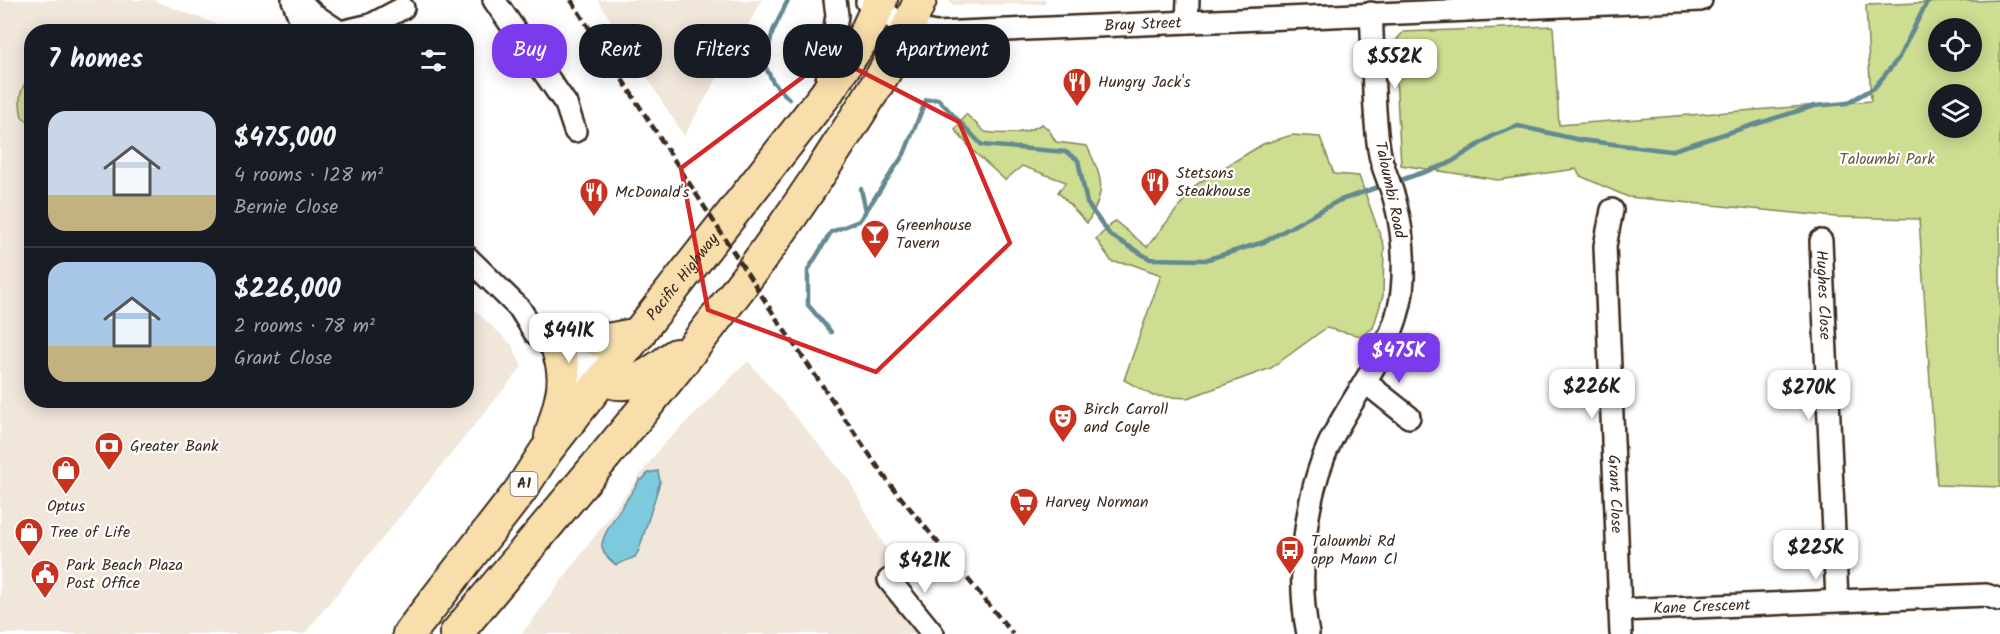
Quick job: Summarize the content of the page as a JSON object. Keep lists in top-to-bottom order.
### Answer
{
  "streets": {
    "highway": ["Pacific Highway", "A1"],
    "street": [
      "Bray Street",
      "Taloumbi Road",
      "Hughes Close",
      "Grant Close",
      "Kane Crescent"
    ]
  },
  "crossings": [
    ["Bray Street", "Taloumbi Road"],
    ["Hughes Close", "Kane Crescent"],
    ["Grant Close", "Kane Crescent"]
  ],
  "parks": ["Taloumbi Park"],
  "places": {
    "restaurant": ["Hungry Jack's", "Stetsons Steakhouse", "McDonald's"],
    "bar": ["Greenhouse Tavern"],
    "theatre": ["Birch Carroll and Coyle"],
    "bank": ["Greater Bank"],
    "shop": ["Optus", "Tree of Life"],
    "supermarket": ["Harvey Norman"],
    "bus stop": ["Taloumbi Rd opp Mann Cl"],
    "public building": ["Park Beach Plaza Post Office"]
  },
  "page": {
    "chip": [
      "Buy",
      "Rent",
      "Filters",
      "New",
      "Apartment"
    ],
    "heading": "7 homes",
    "price": [
      "$552K",
      "$441K",
      "$475K",
      "$226K",
      "$270K",
      "$225K",
      "$421K"
    ],
    "list": [
      {
        "name": "$475,000",
        "note": "4 rooms · 128 m² · Bernie Close"
      },
      {
        "name": "$226,000",
        "note": "2 rooms · 78 m² · Grant Close"
      }
    ]
  }
}
